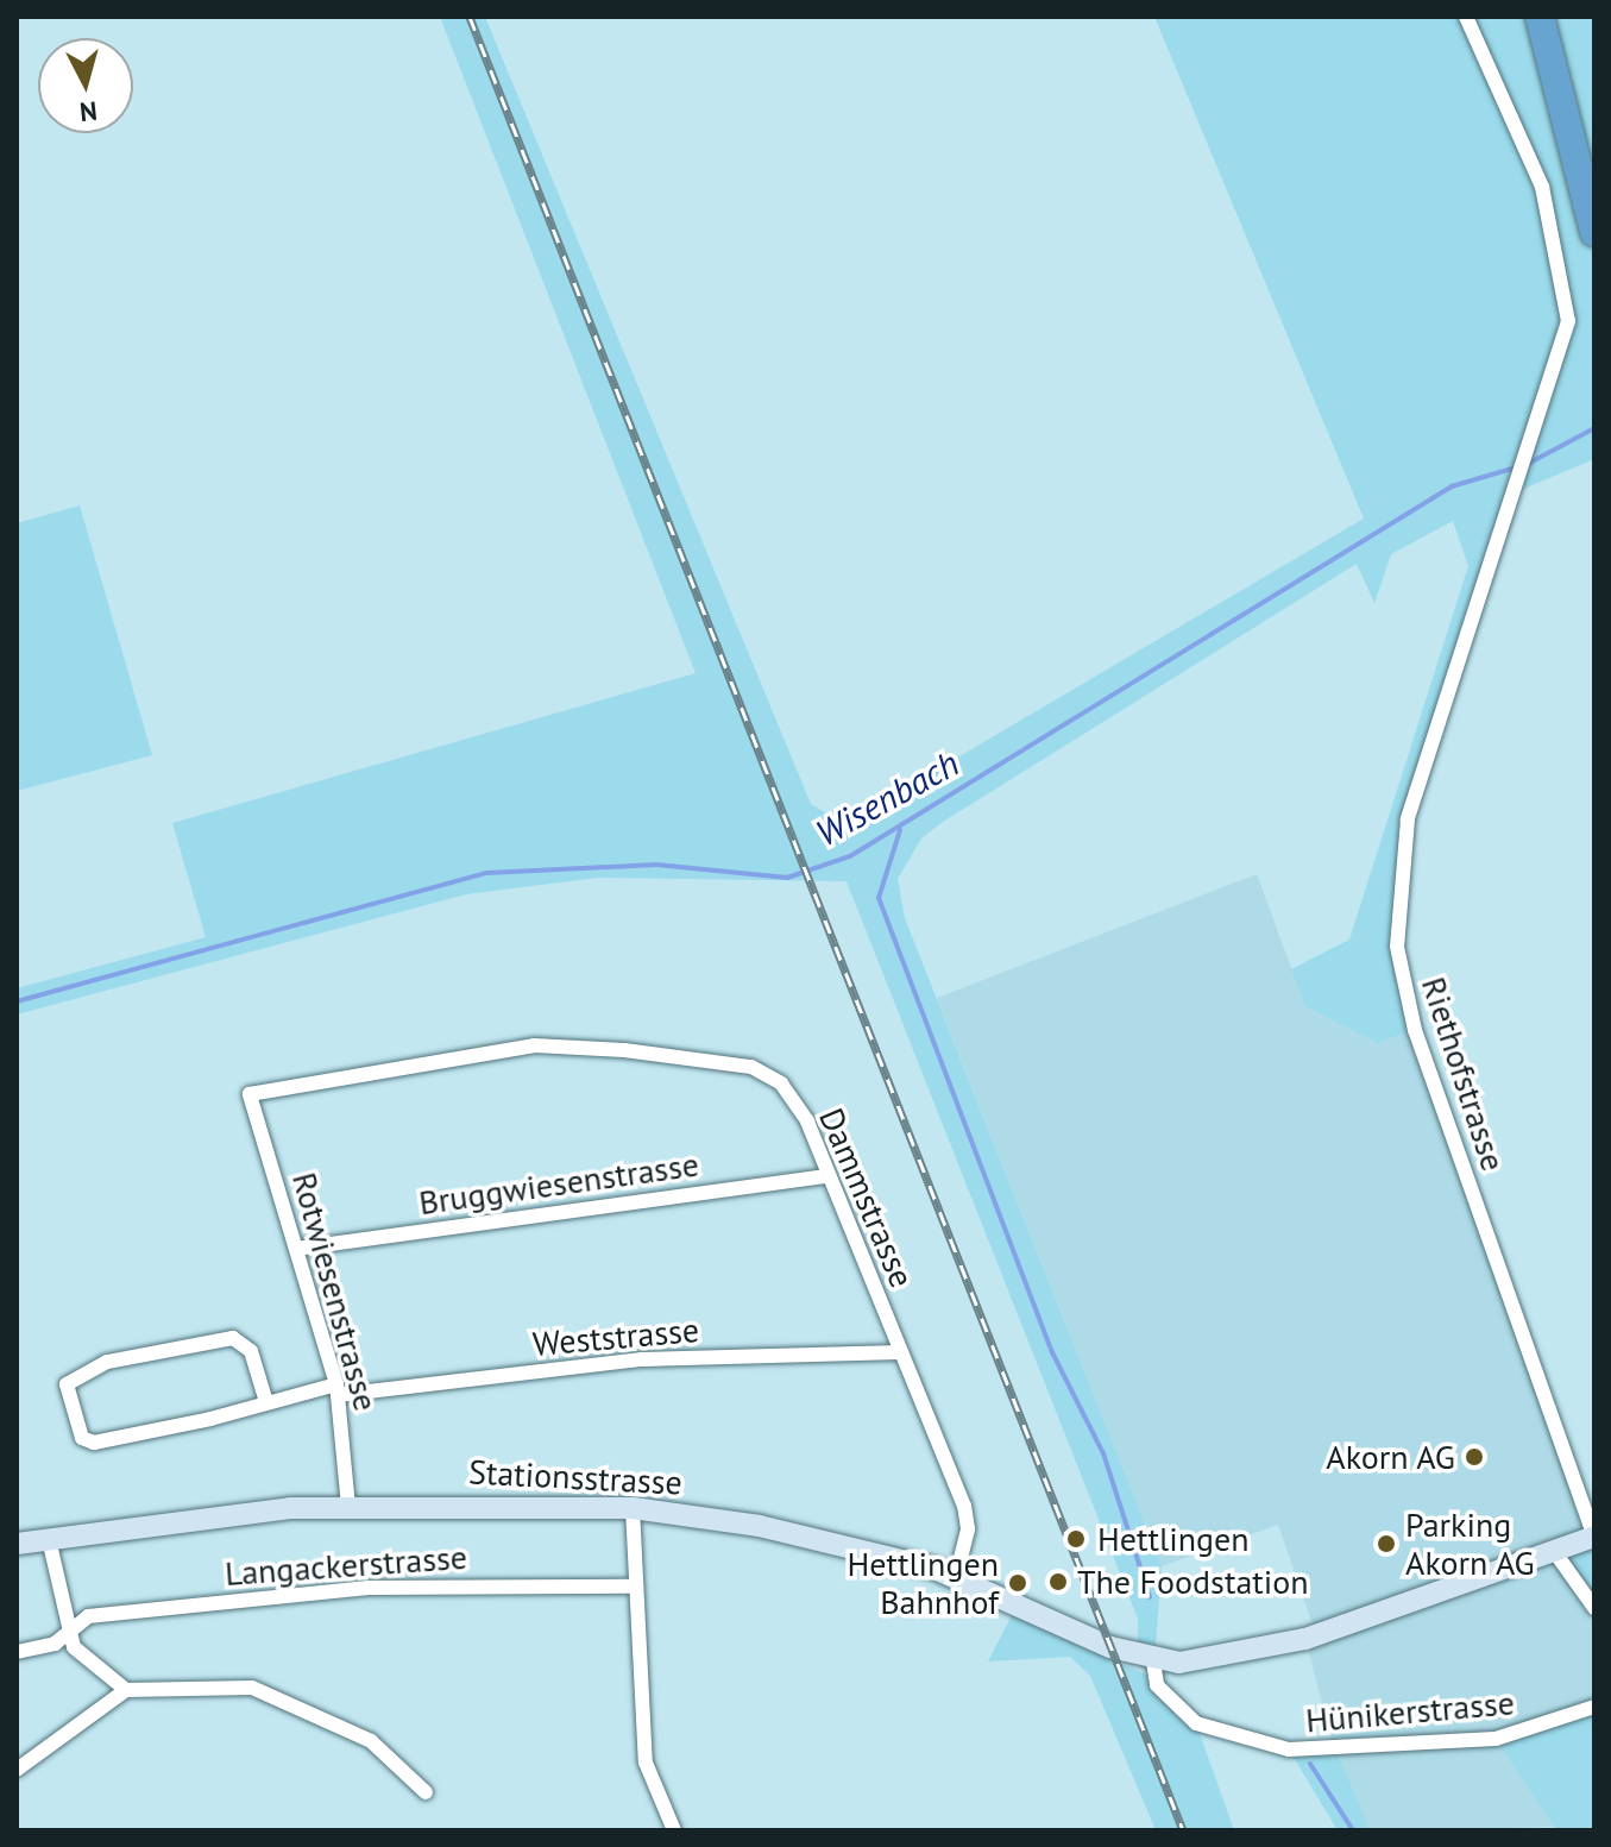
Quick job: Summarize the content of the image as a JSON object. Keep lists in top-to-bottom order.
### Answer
{
  "streets": {
    "street": [
      "Riethofstrasse",
      "Bruggwiesenstrasse",
      "Dammstrasse",
      "Rotwiesenstrasse",
      "Weststrasse",
      "Stationsstrasse",
      "Langackerstrasse",
      "Hünikerstrasse"
    ]
  },
  "crossings": [
    ["Bruggwiesenstrasse", "Dammstrasse"],
    ["Bruggwiesenstrasse", "Rotwiesenstrasse"],
    ["Dammstrasse", "Rotwiesenstrasse"],
    ["Dammstrasse", "Weststrasse"],
    ["Dammstrasse", "Stationsstrasse"],
    ["Rotwiesenstrasse", "Weststrasse"],
    ["Rotwiesenstrasse", "Stationsstrasse"],
    ["Stationsstrasse", "Hünikerstrasse"]
  ],
  "water": ["Wisenbach"],
  "places": [
    "Akorn AG",
    "Hettlingen",
    "Parking Akorn AG",
    "The Foodstation",
    "Hettlingen Bahnhof"
  ],
  "north": "bottom"
}
